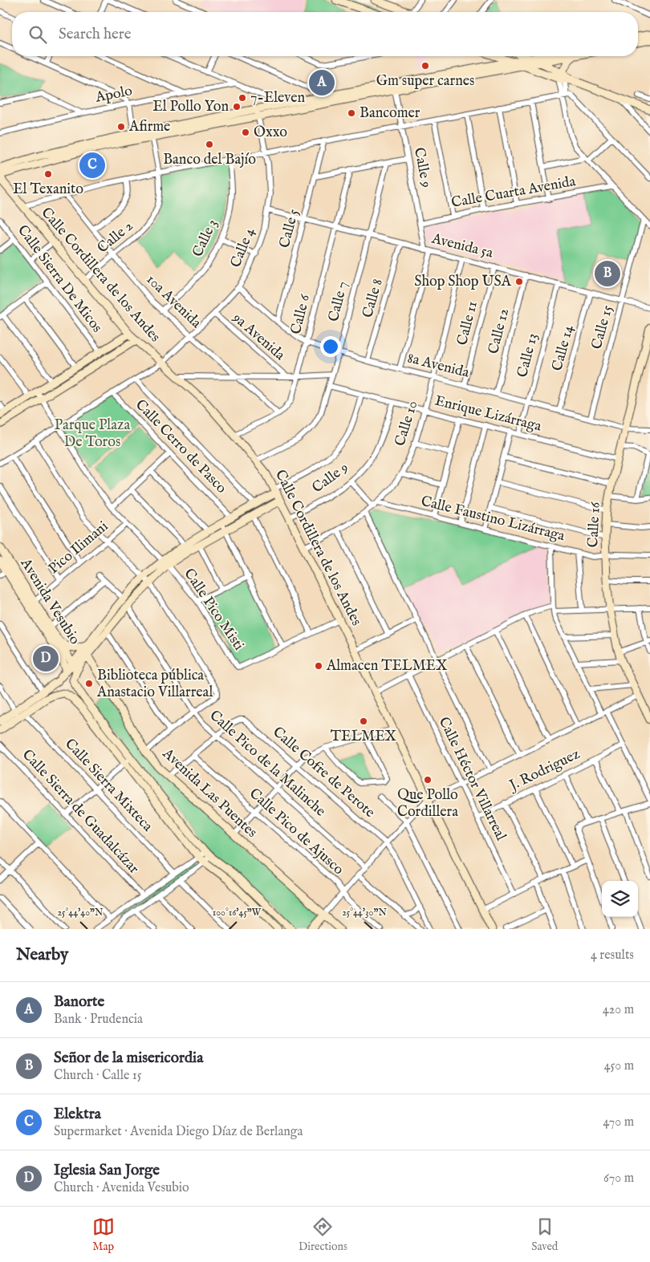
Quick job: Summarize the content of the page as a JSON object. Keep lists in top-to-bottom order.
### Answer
{
  "streets": {
    "street": [
      "Apolo",
      "Calle 9",
      "Calle Cuarta Avenida",
      "Calle 5",
      "Calle 2",
      "Calle 3",
      "Avenida 5a",
      "Calle 4",
      "Calle Cordillera de los Andes",
      "Calle Sierra De Micos",
      "Calle 8",
      "10a Avenida",
      "Calle 7",
      "Calle 6",
      "Calle 11",
      "Calle 15",
      "Calle 12",
      "9a Avenida",
      "Calle 14",
      "Calle 13",
      "8a Avenida",
      "Enrique Lizárraga",
      "Calle 10",
      "Calle Cerro de Pasco",
      "Calle Faustino Lizárraga",
      "Calle 16",
      "Pico Ilimani",
      "Avenida Vesubio",
      "Calle Pico Misti",
      "Calle Pico de la Malinche",
      "J. Rodriguez",
      "Calle Cofre de Perote",
      "Calle Héctor Villarreal",
      "Calle Sierra Mixteca",
      "Avenida Las Puentes",
      "Calle Sierra de Guadalcázar",
      "Calle Pico de Ajusco"
    ]
  },
  "crossings": [
    ["Calle 9", "Calle Cuarta Avenida"],
    ["Calle 9", "Avenida 5a"],
    ["Calle 9", "Calle Cordillera de los Andes"],
    ["Calle 9", "Enrique Lizárraga"],
    ["Calle 5", "Avenida 5a"],
    ["Calle 5", "8a Avenida"],
    ["Calle 2", "Calle Cordillera de los Andes"],
    ["Calle 2", "10a Avenida"],
    ["Calle 3", "10a Avenida"],
    ["Avenida 5a", "Calle 4"],
    ["Avenida 5a", "Calle 8"],
    ["Avenida 5a", "Calle 7"],
    ["Avenida 5a", "Calle 6"],
    ["Avenida 5a", "Calle 11"],
    ["Avenida 5a", "Calle 15"],
    ["Avenida 5a", "Calle 12"],
    ["Avenida 5a", "Calle 14"],
    ["Avenida 5a", "Calle 13"],
    ["Avenida 5a", "Calle 10"],
    ["Calle 4", "Calle Cordillera de los Andes"],
    ["Calle 4", "10a Avenida"],
    ["Calle 4", "9a Avenida"],
    ["Calle 4", "8a Avenida"],
    ["Calle 4", "Calle Cerro de Pasco"],
    ["Calle 4", "Calle Pico Misti"],
    ["Calle Cordillera de los Andes", "Calle 7"],
    ["Calle Cordillera de los Andes", "Calle 6"],
    ["Calle Cordillera de los Andes", "Calle 10"],
    ["Calle 8", "8a Avenida"],
    ["10a Avenida", "Calle 6"],
    ["Calle 7", "8a Avenida"],
    ["Calle 7", "Enrique Lizárraga"],
    ["Calle 6", "8a Avenida"],
    ["Calle 11", "8a Avenida"],
    ["Calle 15", "8a Avenida"],
    ["Calle 12", "8a Avenida"],
    ["Calle 14", "8a Avenida"],
    ["Calle 13", "8a Avenida"],
    ["Calle 13", "Enrique Lizárraga"],
    ["8a Avenida", "Calle 10"],
    ["8a Avenida", "Calle 16"],
    ["Enrique Lizárraga", "Calle 10"],
    ["Enrique Lizárraga", "Calle 16"],
    ["Calle 10", "Calle Faustino Lizárraga"],
    ["Calle Faustino Lizárraga", "Calle 16"],
    ["Pico Ilimani", "Avenida Vesubio"],
    ["Pico Ilimani", "Calle Pico Misti"],
    ["Calle Pico de la Malinche", "Calle Cofre de Perote"],
    ["J. Rodriguez", "Calle Héctor Villarreal"],
    ["Calle Cofre de Perote", "Avenida Las Puentes"],
    ["Calle Cofre de Perote", "Calle Pico de Ajusco"]
  ],
  "parks": ["Parque Plaza De Toros"],
  "places": [
    "Gm super carnes",
    "7-Eleven",
    "El Pollo Yon",
    "Bancomer",
    "Afirme",
    "Oxxo",
    "Banco del Bajío",
    "El Texanito",
    "Shop Shop USA",
    "Almacen TELMEX",
    "Biblioteca pública Anastacio Villarreal",
    "TELMEX",
    "Que Pollo Cordillera"
  ],
  "page": {
    "search": "Search here",
    "pins": [
      "A",
      "C",
      "B",
      "D"
    ],
    "heading": ["Nearby", "4 results"],
    "list": [
      {
        "mark": "A",
        "name": "Banorte",
        "note": "Bank · Prudencia",
        "value": "420 m"
      },
      {
        "mark": "B",
        "name": "Señor de la misericordia",
        "note": "Church · Calle 15",
        "value": "450 m"
      },
      {
        "mark": "C",
        "name": "Elektra",
        "note": "Supermarket · Avenida Diego Díaz de Berlanga",
        "value": "470 m"
      },
      {
        "mark": "D",
        "name": "Iglesia San Jorge",
        "note": "Church · Avenida Vesubio",
        "value": "670 m"
      }
    ],
    "nav": ["Map", "Directions", "Saved"]
  },
  "coordinates": ["100°16'45\"W", "25°44'40\"N", "25°44'30\"N"]
}
